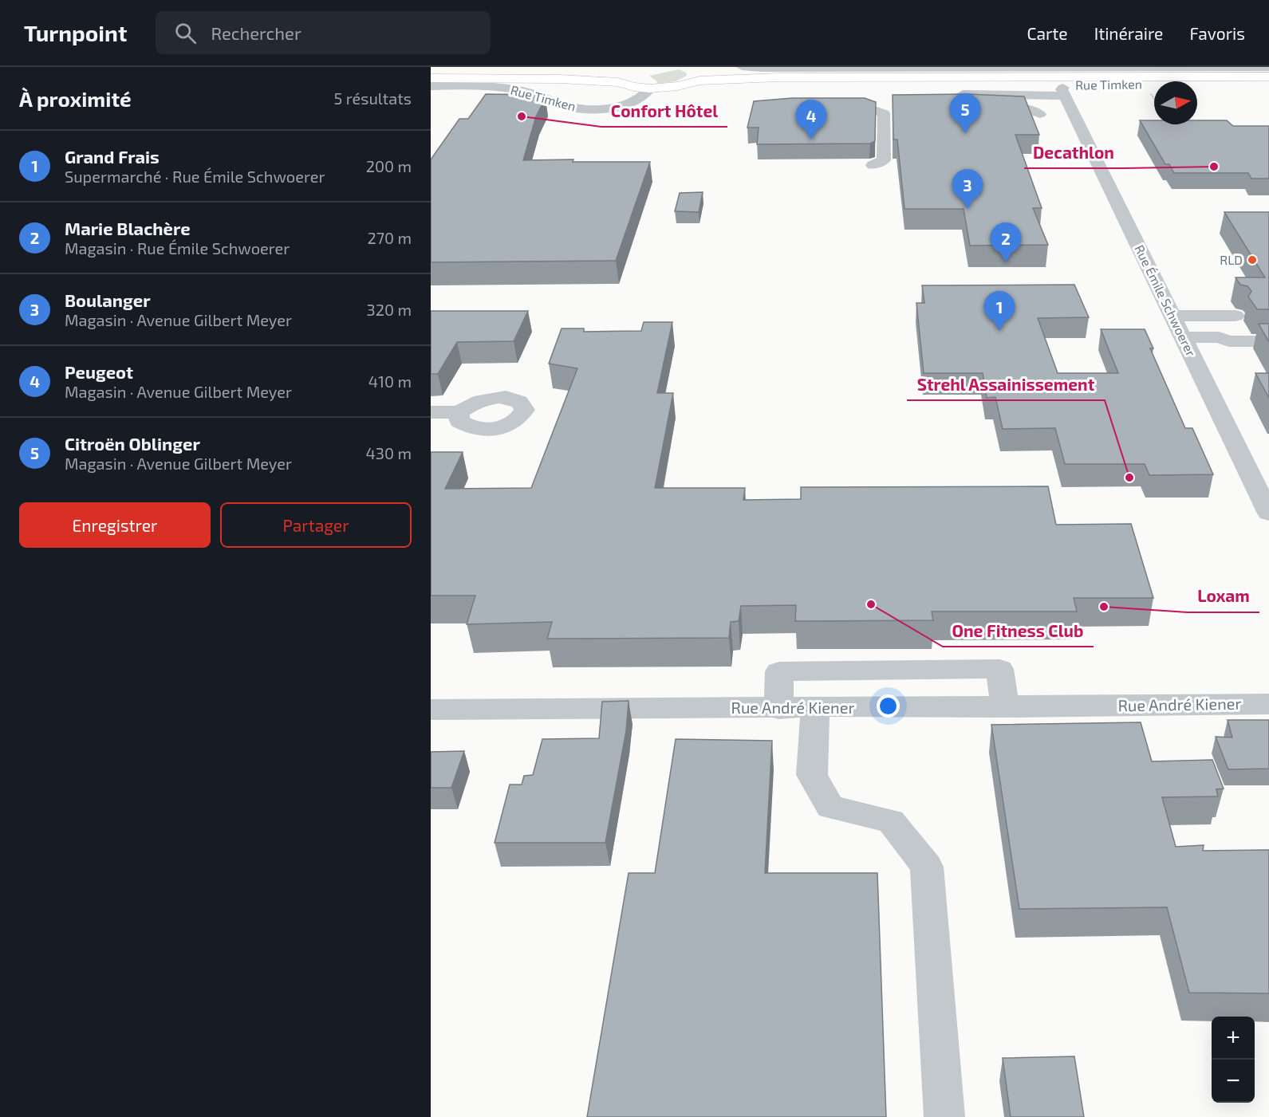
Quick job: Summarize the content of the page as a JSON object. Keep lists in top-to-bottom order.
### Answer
{
  "streets": {
    "street": ["Rue Timken", "Rue Émile Schwoerer", "Rue André Kiener"]
  },
  "crossings": [
    ["Rue Timken", "Rue Émile Schwoerer"]
  ],
  "places": [
    "Confort Hôtel",
    "Decathlon",
    "RLD",
    "Strehl Assainissement",
    "One Fitness Club",
    "Loxam"
  ],
  "north": "right",
  "page": {
    "header": "Turnpoint",
    "search": "Rechercher",
    "nav": ["Carte", "Itinéraire", "Favoris"],
    "heading": ["À proximité", "5 résultats"],
    "pins": [
      "5",
      "4",
      "3",
      "2",
      "1"
    ],
    "list": [
      {
        "mark": "1",
        "name": "Grand Frais",
        "note": "Supermarché · Rue Émile Schwoerer",
        "value": "200 m"
      },
      {
        "mark": "2",
        "name": "Marie Blachère",
        "note": "Magasin · Rue Émile Schwoerer",
        "value": "270 m"
      },
      {
        "mark": "3",
        "name": "Boulanger",
        "note": "Magasin · Avenue Gilbert Meyer",
        "value": "320 m"
      },
      {
        "mark": "4",
        "name": "Peugeot",
        "note": "Magasin · Avenue Gilbert Meyer",
        "value": "410 m"
      },
      {
        "mark": "5",
        "name": "Citroën Oblinger",
        "note": "Magasin · Avenue Gilbert Meyer",
        "value": "430 m"
      }
    ],
    "buttons": ["Enregistrer", "Partager"],
    "map_buttons": ["+", "−"]
  }
}
